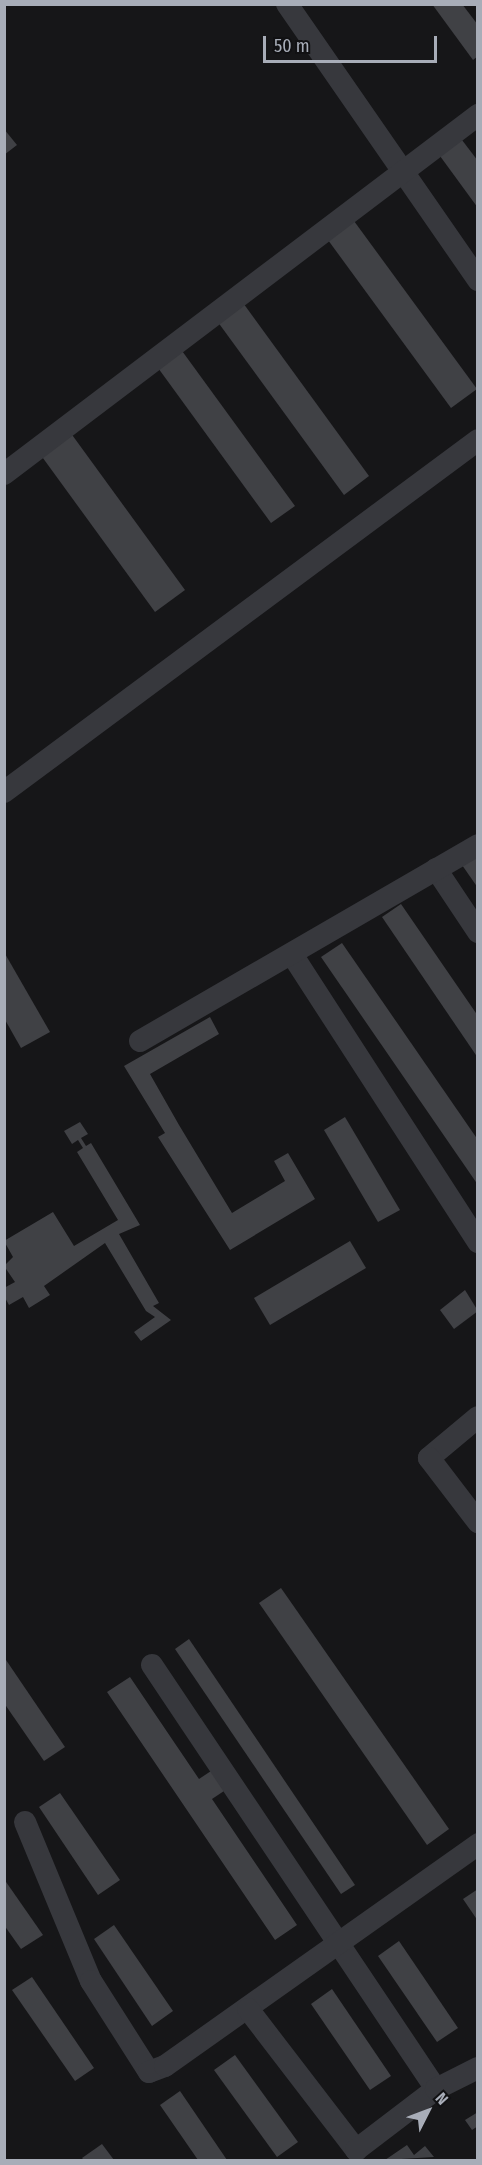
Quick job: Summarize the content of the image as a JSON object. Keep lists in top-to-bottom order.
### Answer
{
  "scale_bar": "50 m",
  "north": "top right"
}
